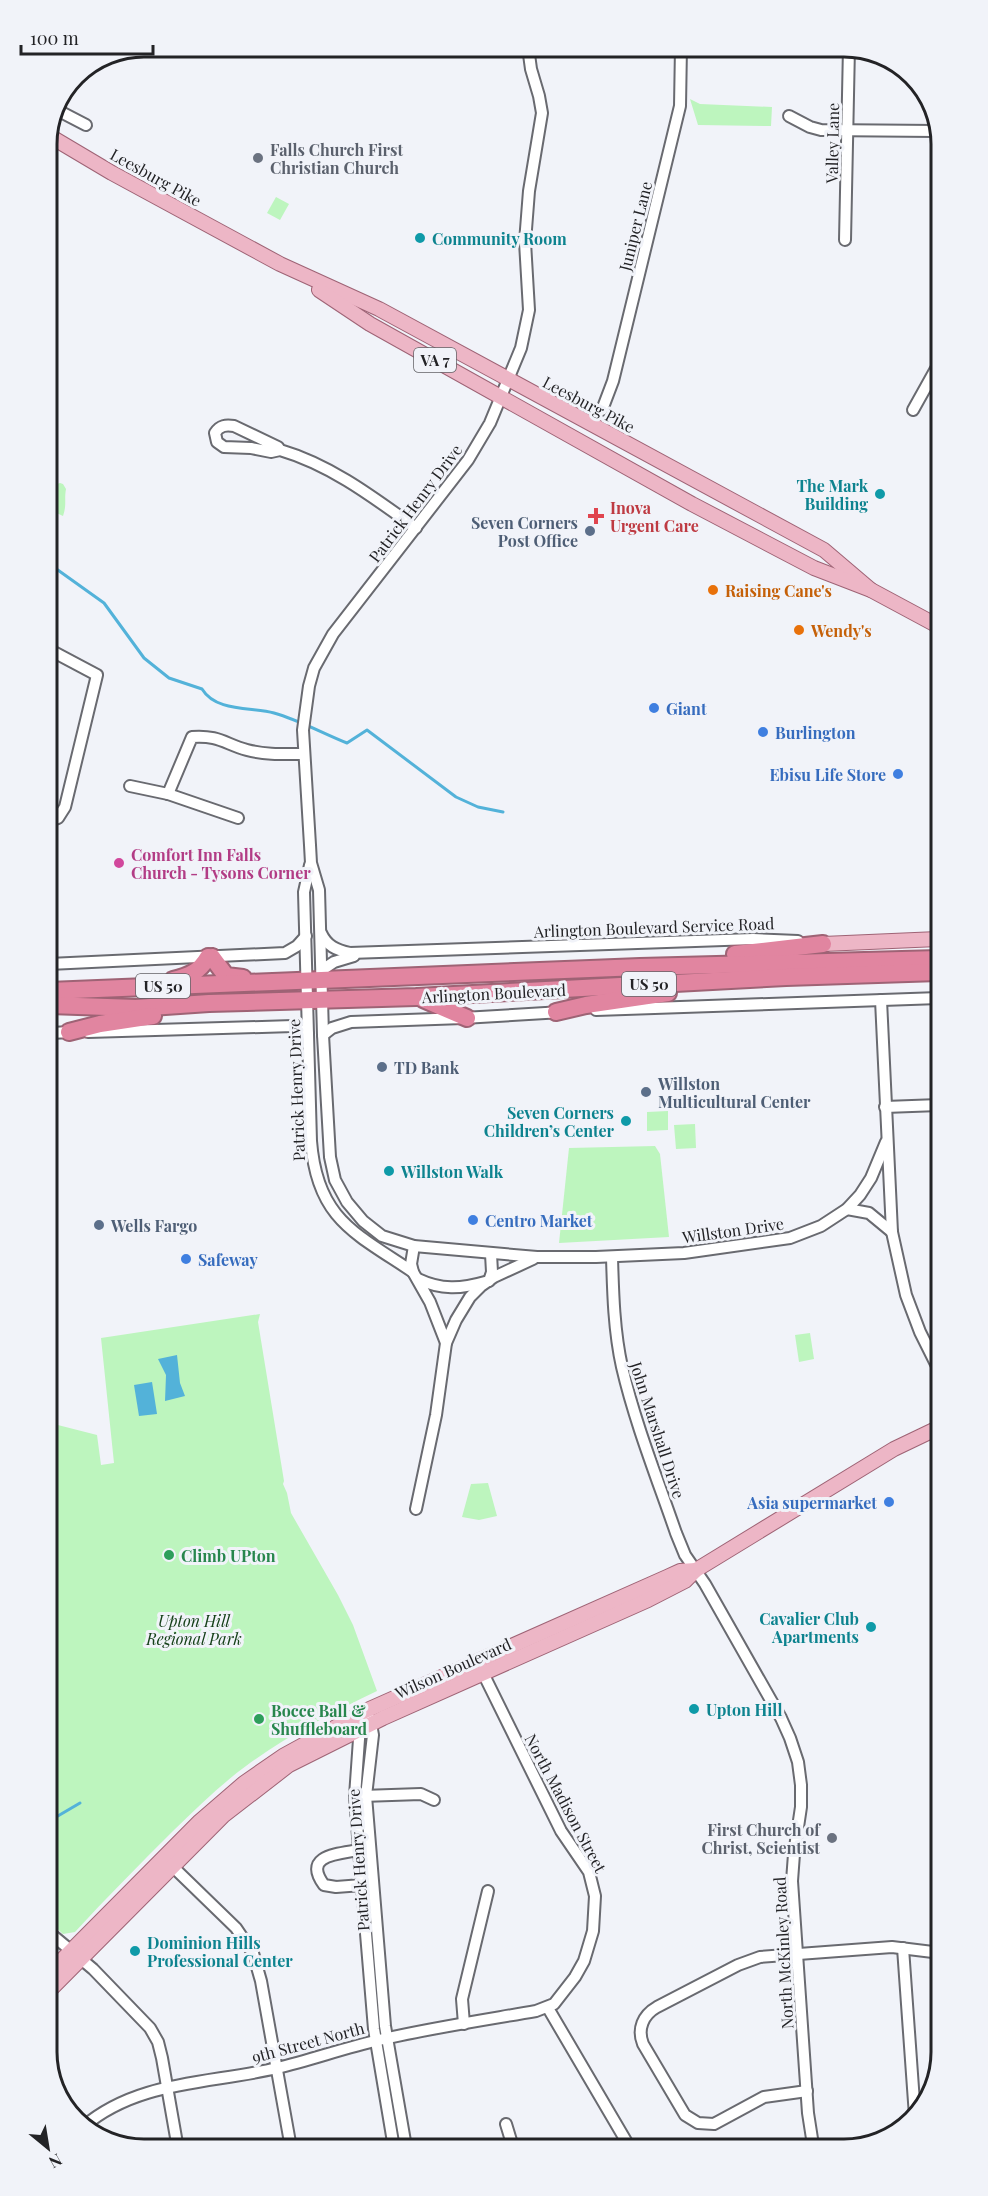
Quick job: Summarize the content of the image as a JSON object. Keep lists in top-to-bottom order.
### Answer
{
  "streets": {
    "highway": ["US 50", "Arlington Boulevard"],
    "main road": [
      "Leesburg Pike",
      "VA 7",
      "Arlington Boulevard Service Road",
      "Wilson Boulevard"
    ],
    "street": [
      "Valley Lane",
      "Juniper Lane",
      "Patrick Henry Drive",
      "Willston Drive",
      "John Marshall Drive",
      "North Madison Street",
      "North McKinley Road",
      "9th Street North"
    ]
  },
  "crossings": [
    ["Leesburg Pike", "Patrick Henry Drive"],
    ["Patrick Henry Drive", "Arlington Boulevard Service Road"],
    ["Patrick Henry Drive", "Arlington Boulevard"],
    ["Patrick Henry Drive", "Willston Drive"],
    ["Patrick Henry Drive", "Wilson Boulevard"],
    ["Patrick Henry Drive", "9th Street North"],
    ["Arlington Boulevard Service Road", "Arlington Boulevard"],
    ["Willston Drive", "John Marshall Drive"],
    ["John Marshall Drive", "Wilson Boulevard"],
    ["John Marshall Drive", "North McKinley Road"],
    ["Wilson Boulevard", "North Madison Street"],
    ["Wilson Boulevard", "North McKinley Road"],
    ["North Madison Street", "9th Street North"]
  ],
  "parks": ["Upton Hill Regional Park"],
  "places": {
    "other": [
      "Falls Church First Christian Church",
      "Community Room",
      "The Mark Building",
      "Seven Corners Post Office",
      "Raising Cane's",
      "Wendy's",
      "Giant",
      "Burlington",
      "Ebisu Life Store",
      "Comfort Inn Falls Church - Tysons Corner",
      "TD Bank",
      "Willston Multicultural Center",
      "Seven Corners Children’s Center",
      "Willston Walk",
      "Centro Market",
      "Wells Fargo",
      "Safeway",
      "Asia supermarket",
      "Climb UPton",
      "Cavalier Club Apartments",
      "Upton Hill",
      "Bocce Ball & Shuffleboard",
      "First Church of Christ, Scientist",
      "Dominion Hills Professional Center"
    ],
    "health": ["Inova Urgent Care"]
  },
  "scale_bar": "100 m",
  "north": "bottom right"
}
